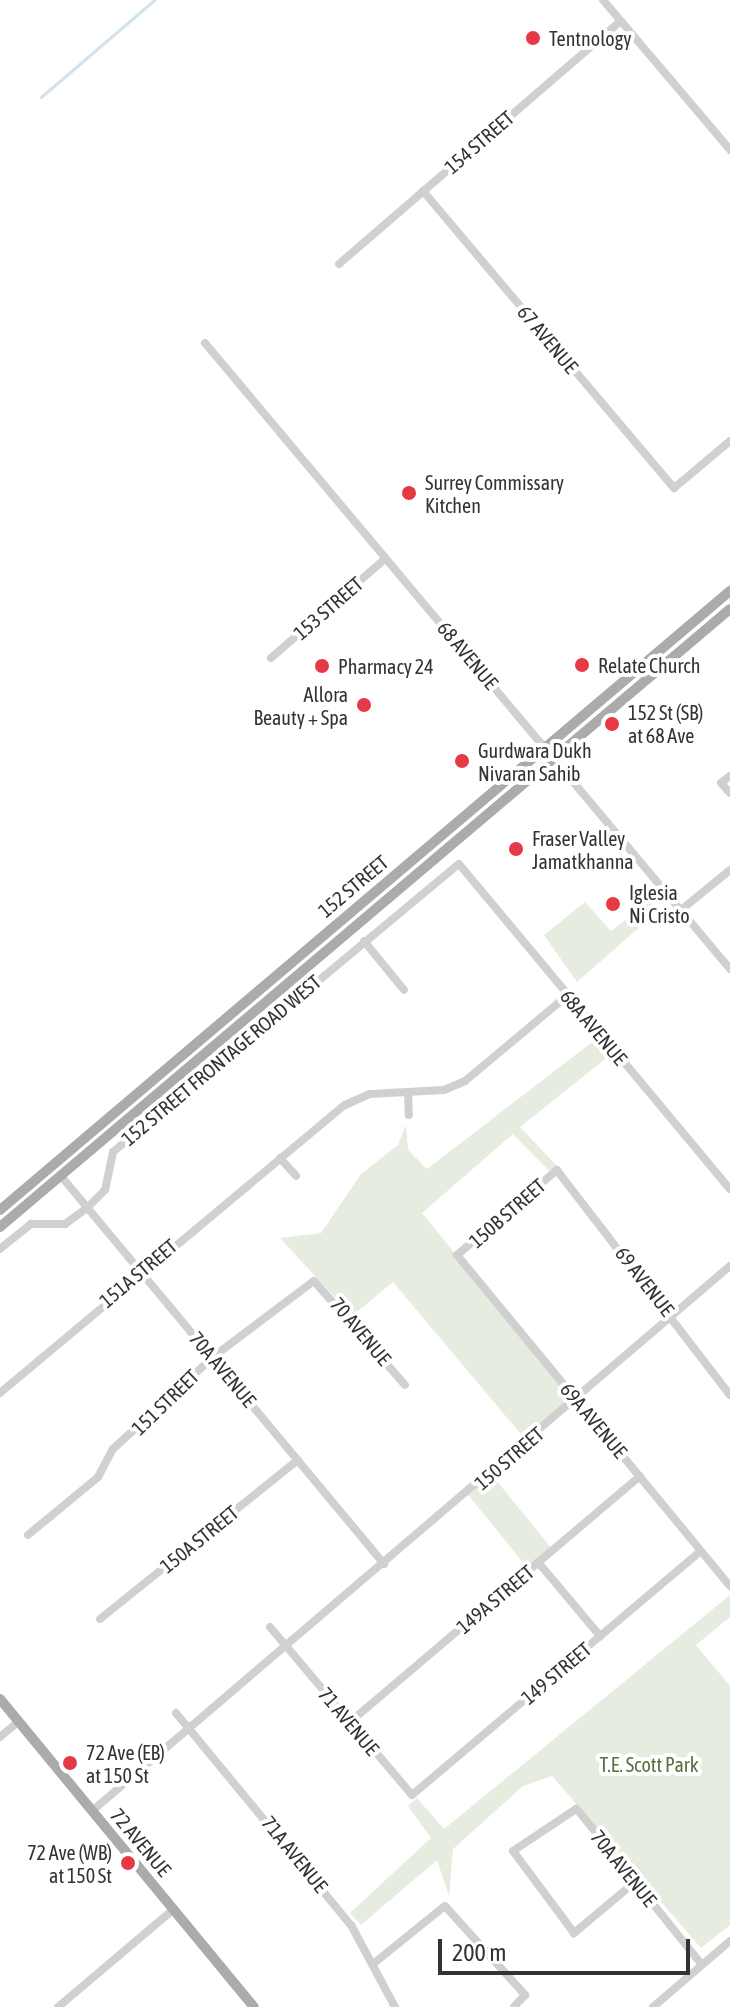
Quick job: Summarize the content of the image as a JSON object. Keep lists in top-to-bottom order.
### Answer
{
  "streets": {
    "main road": ["152 STREET", "72 AVENUE"],
    "street": [
      "154 STREET",
      "67 AVENUE",
      "153 STREET",
      "68 AVENUE",
      "68A AVENUE",
      "152 STREET FRONTAGE ROAD WEST",
      "150B STREET",
      "151A STREET",
      "69 AVENUE",
      "70 AVENUE",
      "70A AVENUE",
      "151 STREET",
      "69A AVENUE",
      "150 STREET",
      "150A STREET",
      "149A STREET",
      "149 STREET",
      "71 AVENUE",
      "71A AVENUE"
    ]
  },
  "crossings": [
    ["154 STREET", "67 AVENUE"],
    ["153 STREET", "68 AVENUE"],
    ["68 AVENUE", "152 STREET"],
    ["152 STREET", "70A AVENUE"],
    ["68A AVENUE", "152 STREET FRONTAGE ROAD WEST"],
    ["68A AVENUE", "151A STREET"],
    ["152 STREET FRONTAGE ROAD WEST", "70A AVENUE"],
    ["150B STREET", "69 AVENUE"],
    ["150B STREET", "69A AVENUE"],
    ["151A STREET", "70A AVENUE"],
    ["69 AVENUE", "150 STREET"],
    ["70 AVENUE", "151 STREET"],
    ["70A AVENUE", "151 STREET"],
    ["70A AVENUE", "150 STREET"],
    ["70A AVENUE", "150A STREET"],
    ["69A AVENUE", "150 STREET"],
    ["69A AVENUE", "149A STREET"],
    ["69A AVENUE", "149 STREET"],
    ["150 STREET", "71 AVENUE"],
    ["150 STREET", "72 AVENUE"],
    ["150 STREET", "71A AVENUE"],
    ["149A STREET", "71 AVENUE"],
    ["149 STREET", "71 AVENUE"]
  ],
  "parks": ["T.E. Scott Park"],
  "places": [
    "Tentnology",
    "Surrey Commissary Kitchen",
    "Relate Church",
    "Pharmacy 24",
    "Allora Beauty + Spa",
    "152 St (SB) at 68 Ave",
    "Gurdwara Dukh Nivaran Sahib",
    "Fraser Valley Jamatkhanna",
    "Iglesia Ni Cristo",
    "72 Ave (EB) at 150 St",
    "72 Ave (WB) at 150 St"
  ],
  "scale_bar": "200 m"
}
